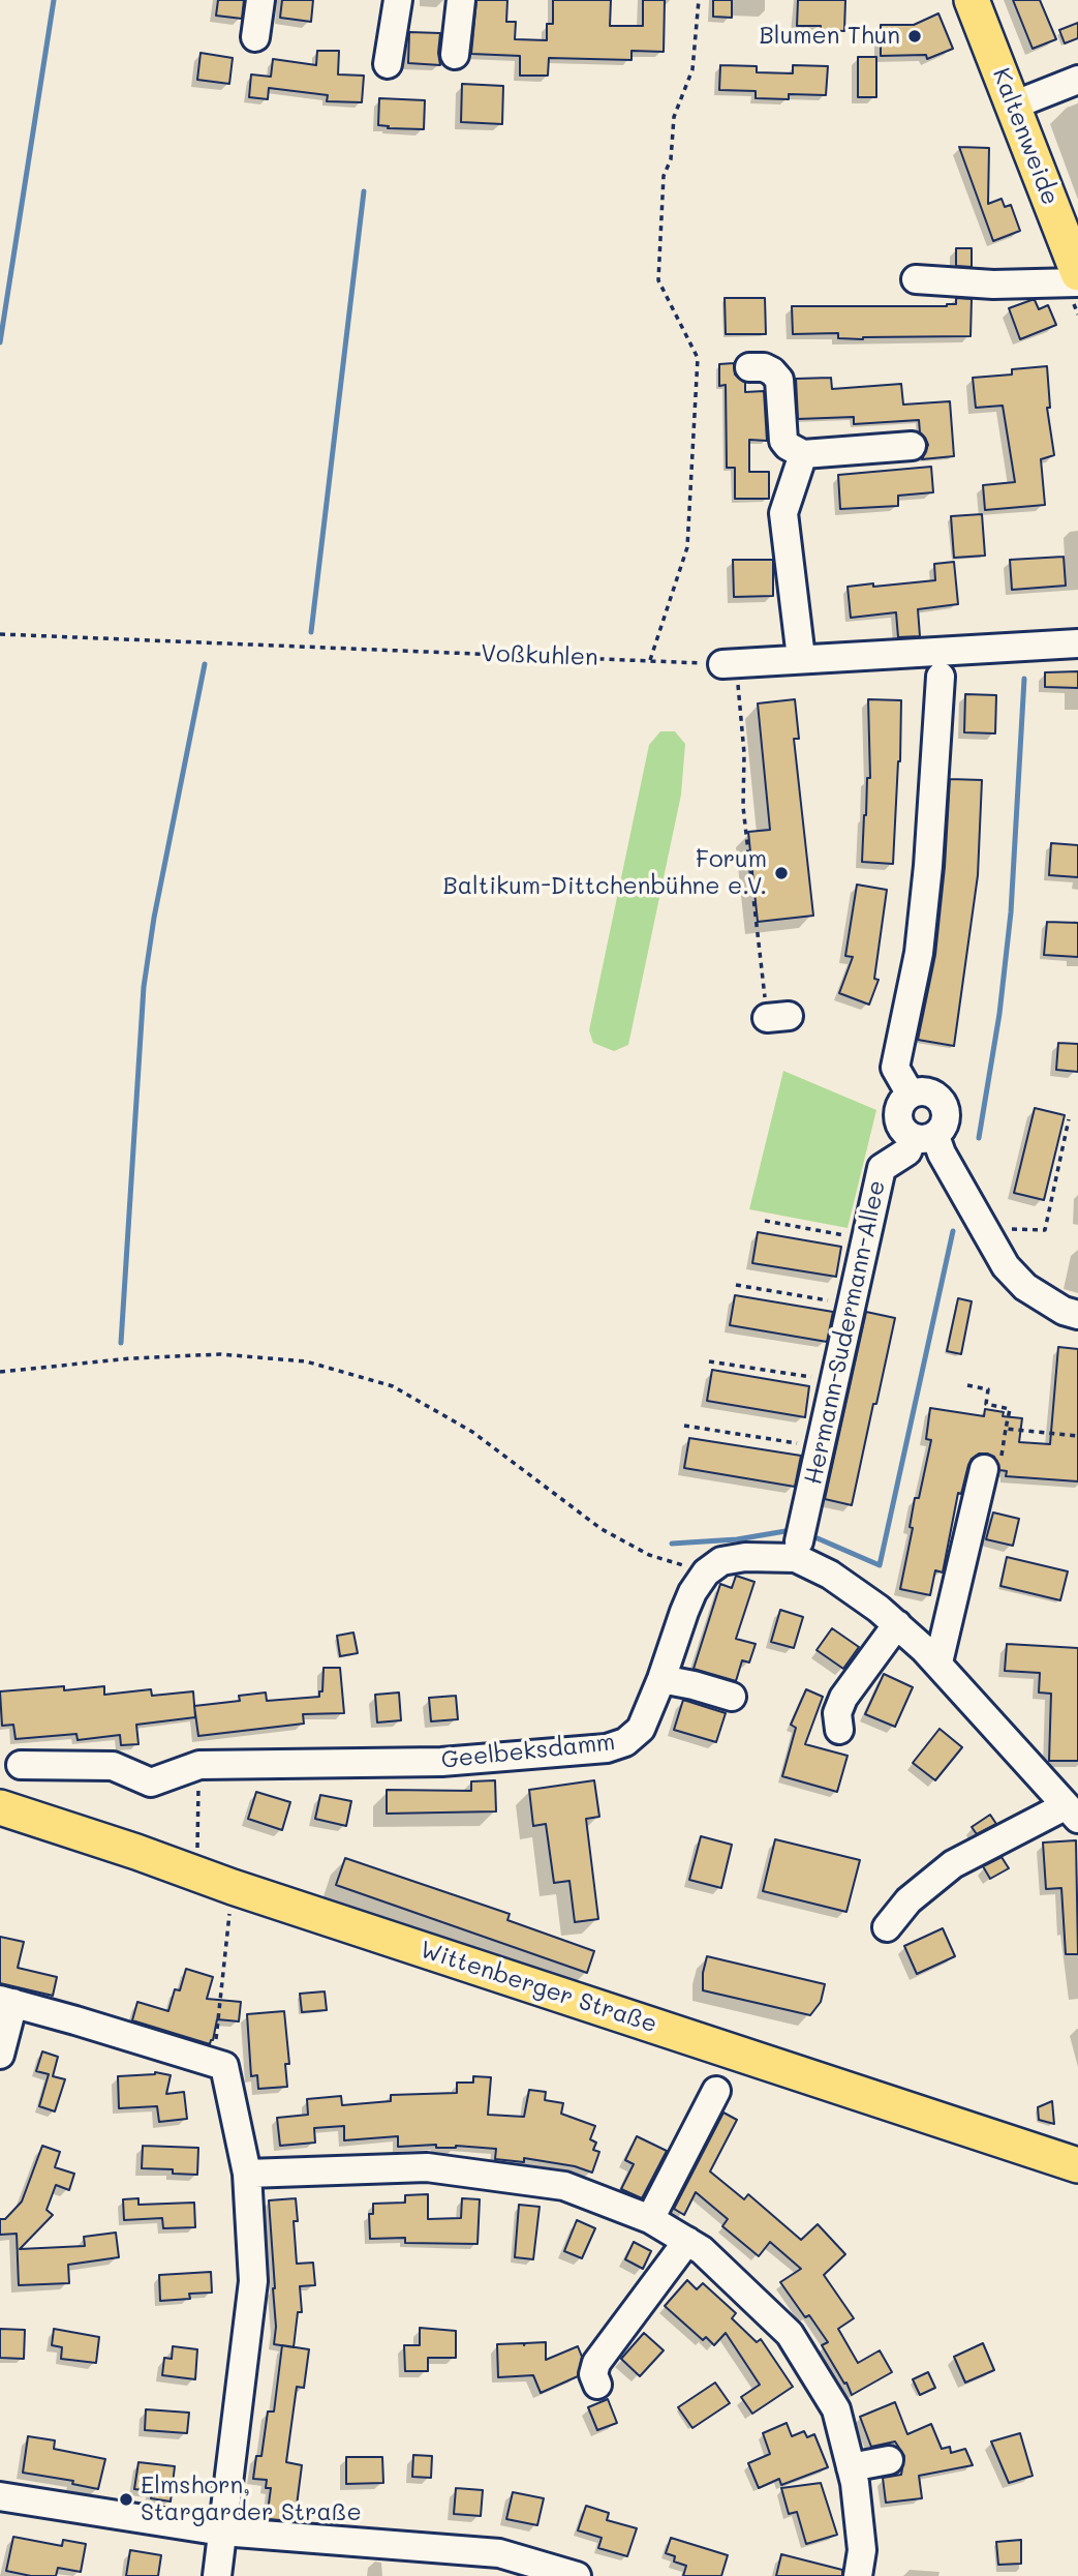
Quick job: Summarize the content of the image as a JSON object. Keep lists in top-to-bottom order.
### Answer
{
  "streets": {
    "main road": ["Kaltenweide", "Wittenberger Straße"],
    "street": ["Hermann-Sudermann-Allee", "Geelbeksdamm"],
    "path": ["Voßkuhlen"]
  },
  "places": ["Blumen Thun", "Forum Baltikum-Dittchenbühne e.V.", "Elmshorn, Stargarder Straße"]
}
